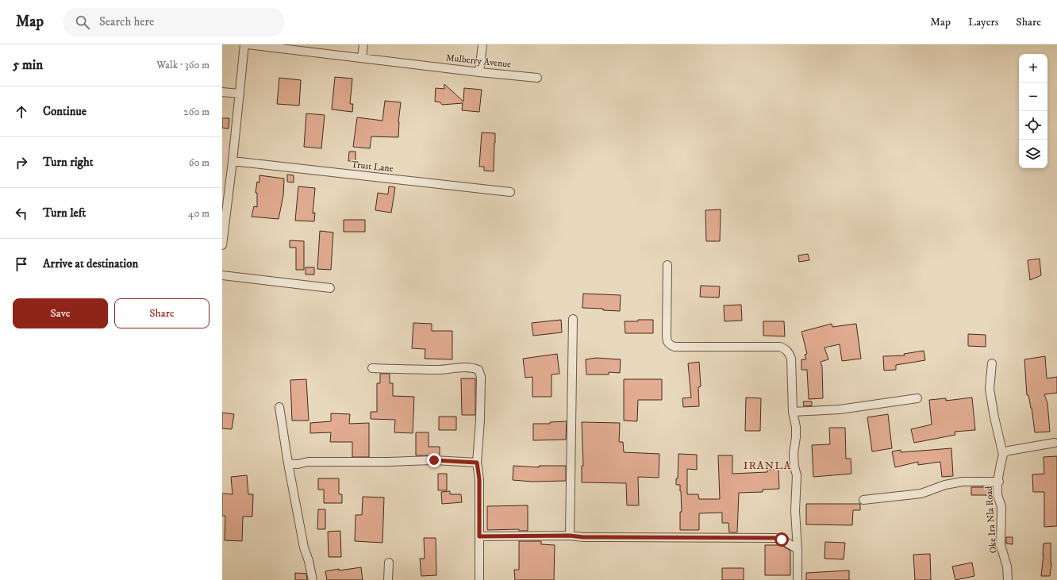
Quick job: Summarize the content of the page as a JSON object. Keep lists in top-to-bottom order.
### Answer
{
  "streets": {
    "street": ["Mulberry Avenue", "Trust Lane", "Oke Ira Nla Road"]
  },
  "districts": ["IRANLA"],
  "page": {
    "header": "Map",
    "search": "Search here",
    "nav": ["Map", "Layers", "Share"],
    "heading": ["5 min", "Walk · 360 m"],
    "map_buttons": ["+", "−"],
    "list": [
      ["Continue", "260 m"],
      ["Turn right", "60 m"],
      ["Turn left", "40 m"],
      "Arrive at destination"
    ],
    "buttons": ["Save", "Share"]
  }
}
